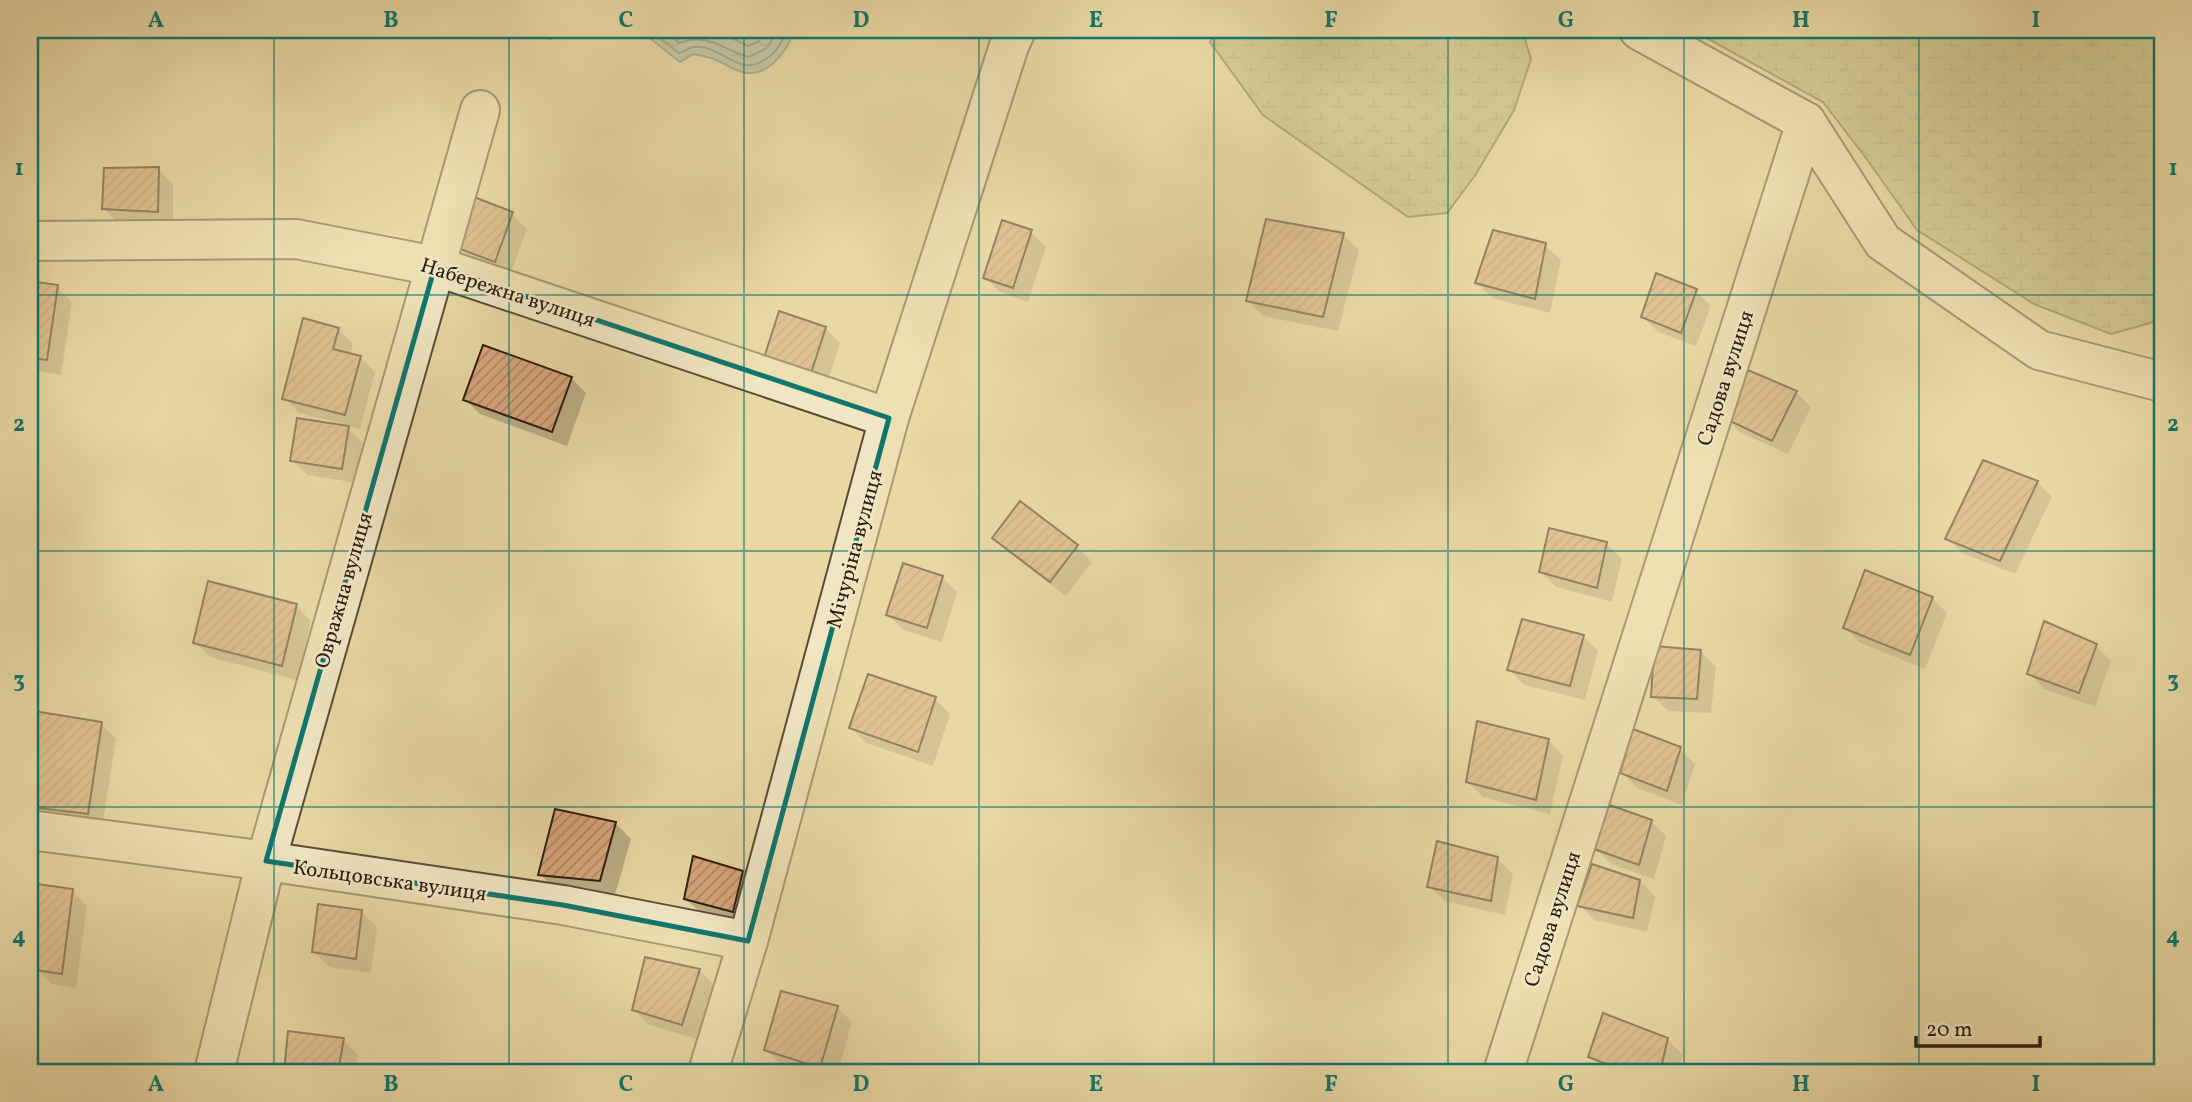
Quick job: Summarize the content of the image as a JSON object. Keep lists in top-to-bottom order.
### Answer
{
  "streets": {
    "street": [
      "Набережна вулиця",
      "Садова вулиця",
      "Мічуріна вулиця",
      "Овражна вулиця",
      "Кольцовська вулиця"
    ]
  },
  "crossings": [
    ["Набережна вулиця", "Мічуріна вулиця"],
    ["Набережна вулиця", "Овражна вулиця"],
    ["Мічуріна вулиця", "Кольцовська вулиця"],
    ["Овражна вулиця", "Кольцовська вулиця"]
  ],
  "scale_bar": "20 m",
  "grid": {
    "columns": [
      "A",
      "B",
      "C",
      "D",
      "E",
      "F",
      "G",
      "H",
      "I"
    ],
    "rows": [
      "1",
      "2",
      "3",
      "4"
    ]
  }
}
